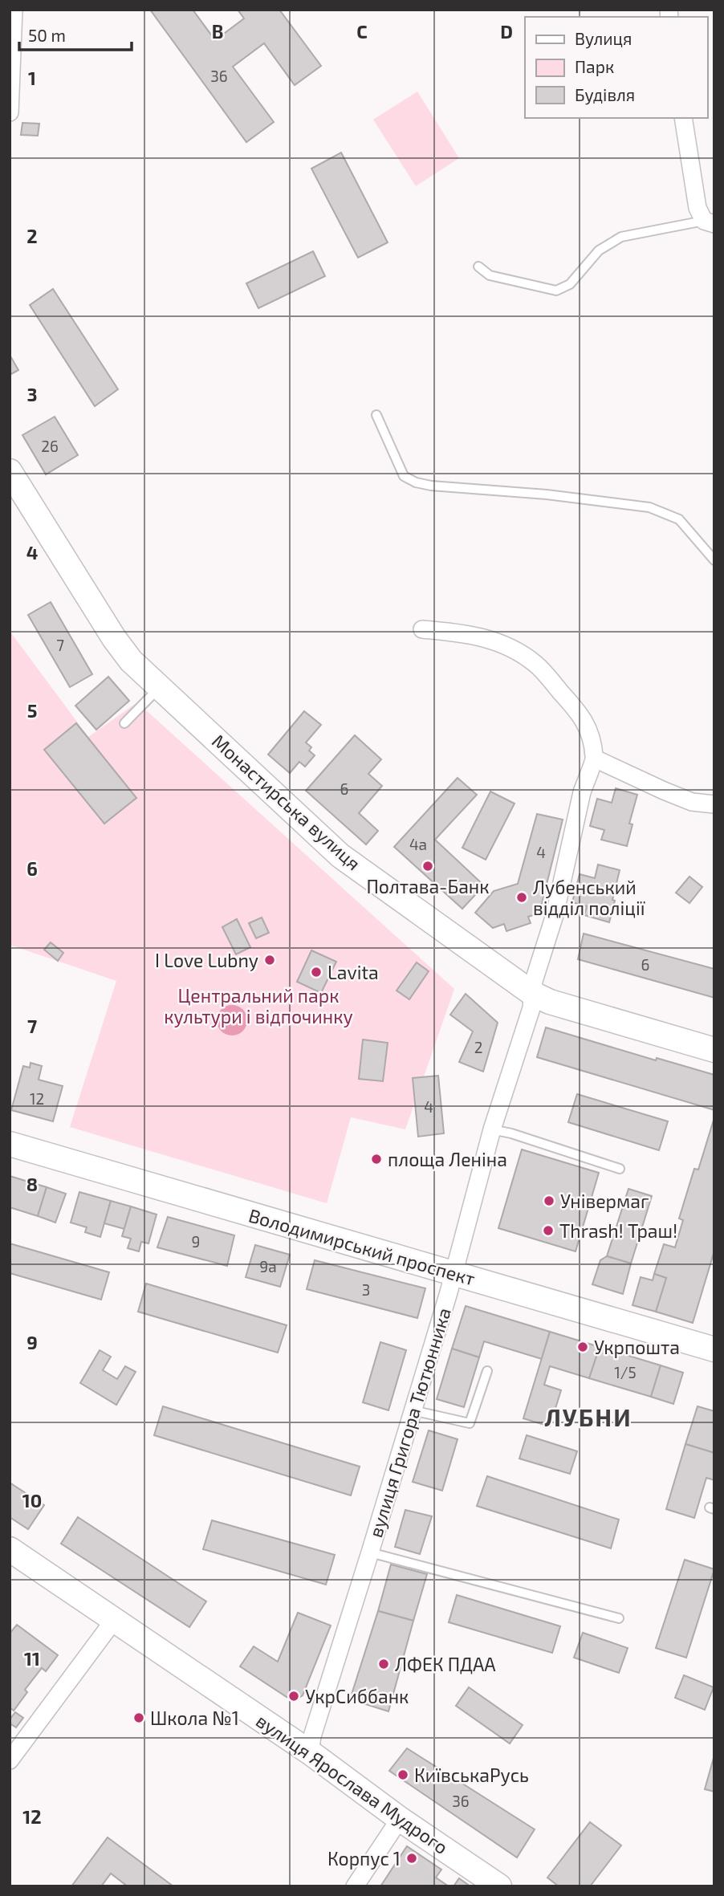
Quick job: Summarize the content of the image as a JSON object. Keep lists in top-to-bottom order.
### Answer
{
  "streets": {
    "main road": ["Монастирська вулиця", "Володимирський проспект", "вулиця Ярослава Мудрого"],
    "street": ["вулиця Григора Тютюнника"]
  },
  "crossings": [
    ["Монастирська вулиця", "вулиця Григора Тютюнника"],
    ["Володимирський проспект", "вулиця Григора Тютюнника"],
    ["вулиця Григора Тютюнника", "вулиця Ярослава Мудрого"]
  ],
  "districts": ["ЛУБНИ"],
  "parks": ["Центральний парк культури і відпочинку"],
  "places": [
    "Полтава-Банк",
    "Лубенський відділ поліції",
    "I Love Lubny",
    "Lavita",
    "площа Леніна",
    "Універмаг",
    "Thrash! Траш!",
    "Укрпошта",
    "ЛФЕК ПДАА",
    "УкрСиббанк",
    "Школа №1",
    "КиївськаРусь",
    "Корпус 1"
  ],
  "house_numbers": [
    "36",
    "26",
    "7",
    "6",
    "4а",
    "4",
    "6",
    "2",
    "12",
    "4",
    "9",
    "9а",
    "3",
    "1/5",
    "36"
  ],
  "legend": ["Вулиця", "Парк", "Будівля"],
  "scale_bar": "50 m",
  "grid": {
    "columns": ["B", "C", "D"],
    "rows": [
      "1",
      "2",
      "3",
      "4",
      "5",
      "6",
      "7",
      "8",
      "9",
      "10",
      "11",
      "12"
    ]
  }
}
